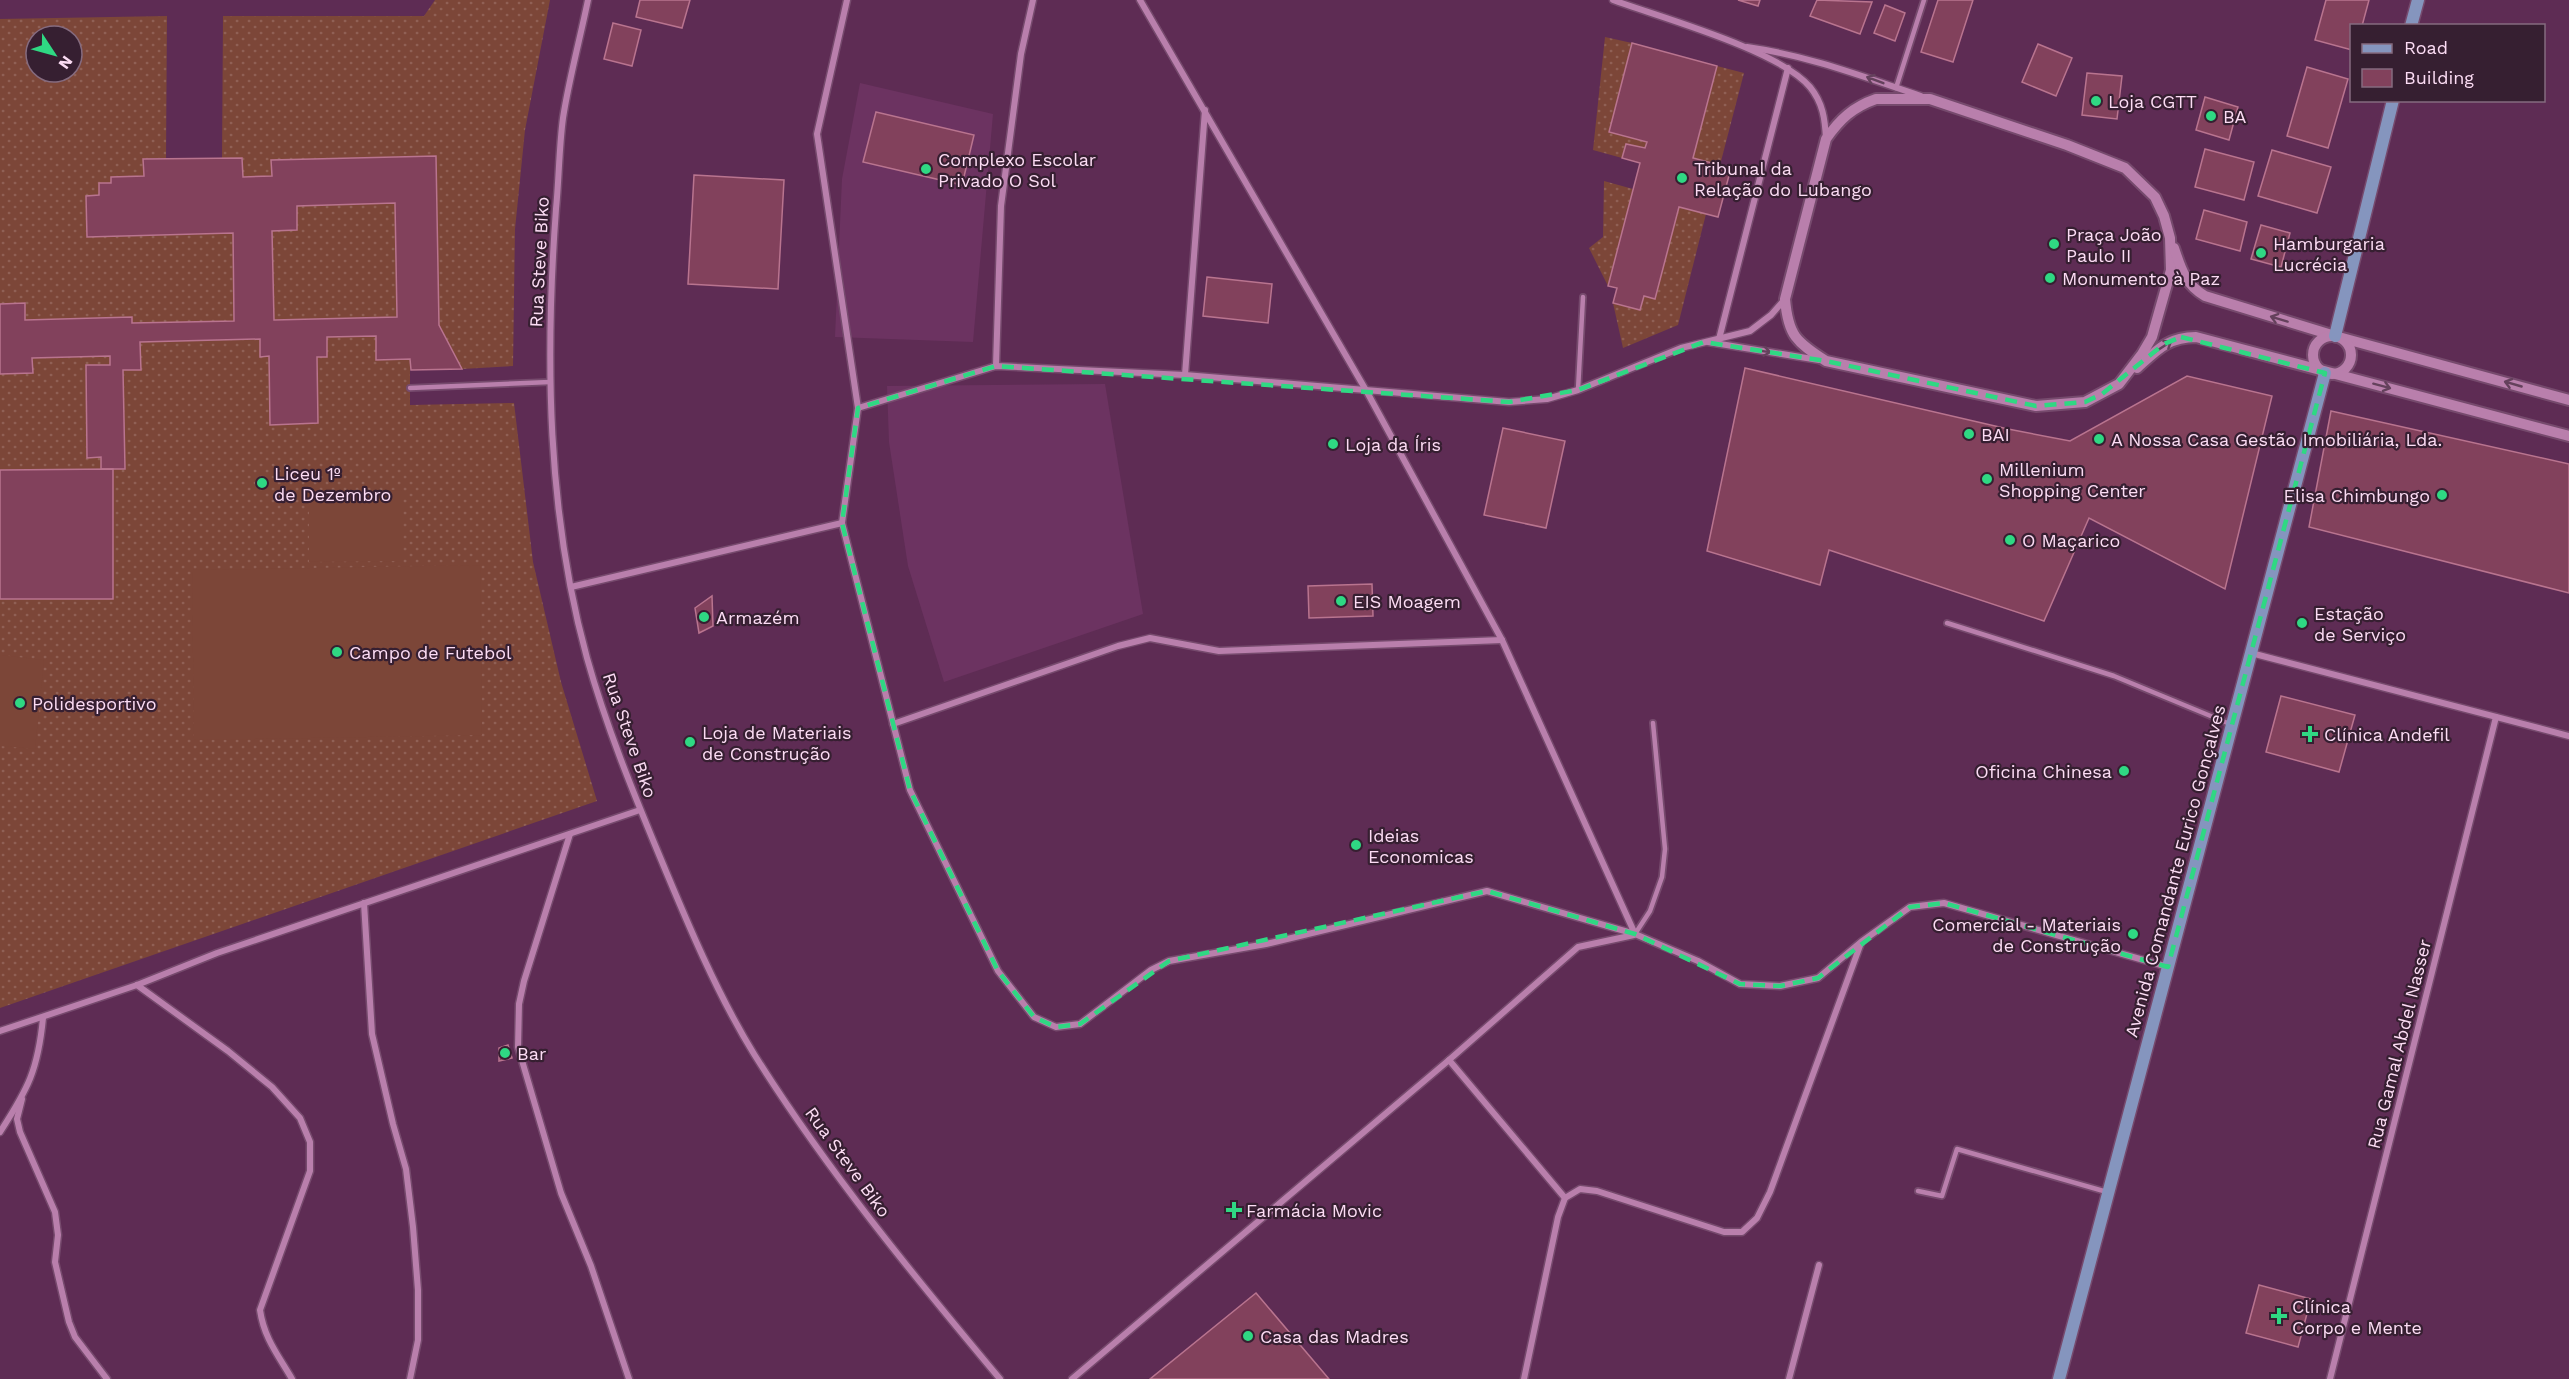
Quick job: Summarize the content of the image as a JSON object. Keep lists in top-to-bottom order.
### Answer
{
  "streets": {
    "main road": ["Avenida Comandante Eurico Gonçalves"],
    "street": ["Rua Steve Biko", "Rua Gamal Abdel Nasser"]
  },
  "places": {
    "other": [
      "Loja CGTT",
      "BA",
      "Complexo Escolar Privado O Sol",
      "Tribunal da Relação do Lubango",
      "Praça João Paulo II",
      "Hamburgaria Lucrécia",
      "Monumento à Paz",
      "BAI",
      "A Nossa Casa Gestão Imobiliária, Lda.",
      "Loja da Íris",
      "Millenium Shopping Center",
      "Liceu 1º de Dezembro",
      "Elisa Chimbungo",
      "O Maçarico",
      "EIS Moagem",
      "Armazém",
      "Estação de Serviço",
      "Campo de Futebol",
      "Polidesportivo",
      "Loja de Materiais de Construção",
      "Oficina Chinesa",
      "Ideias Economicas",
      "Comercial - Materiais de Construção",
      "Bar",
      "Casa das Madres"
    ],
    "health": ["Clínica Andefil", "Farmácia Movic", "Clínica Corpo e Mente"]
  },
  "legend": ["Road", "Building"],
  "north": "bottom right"
}
